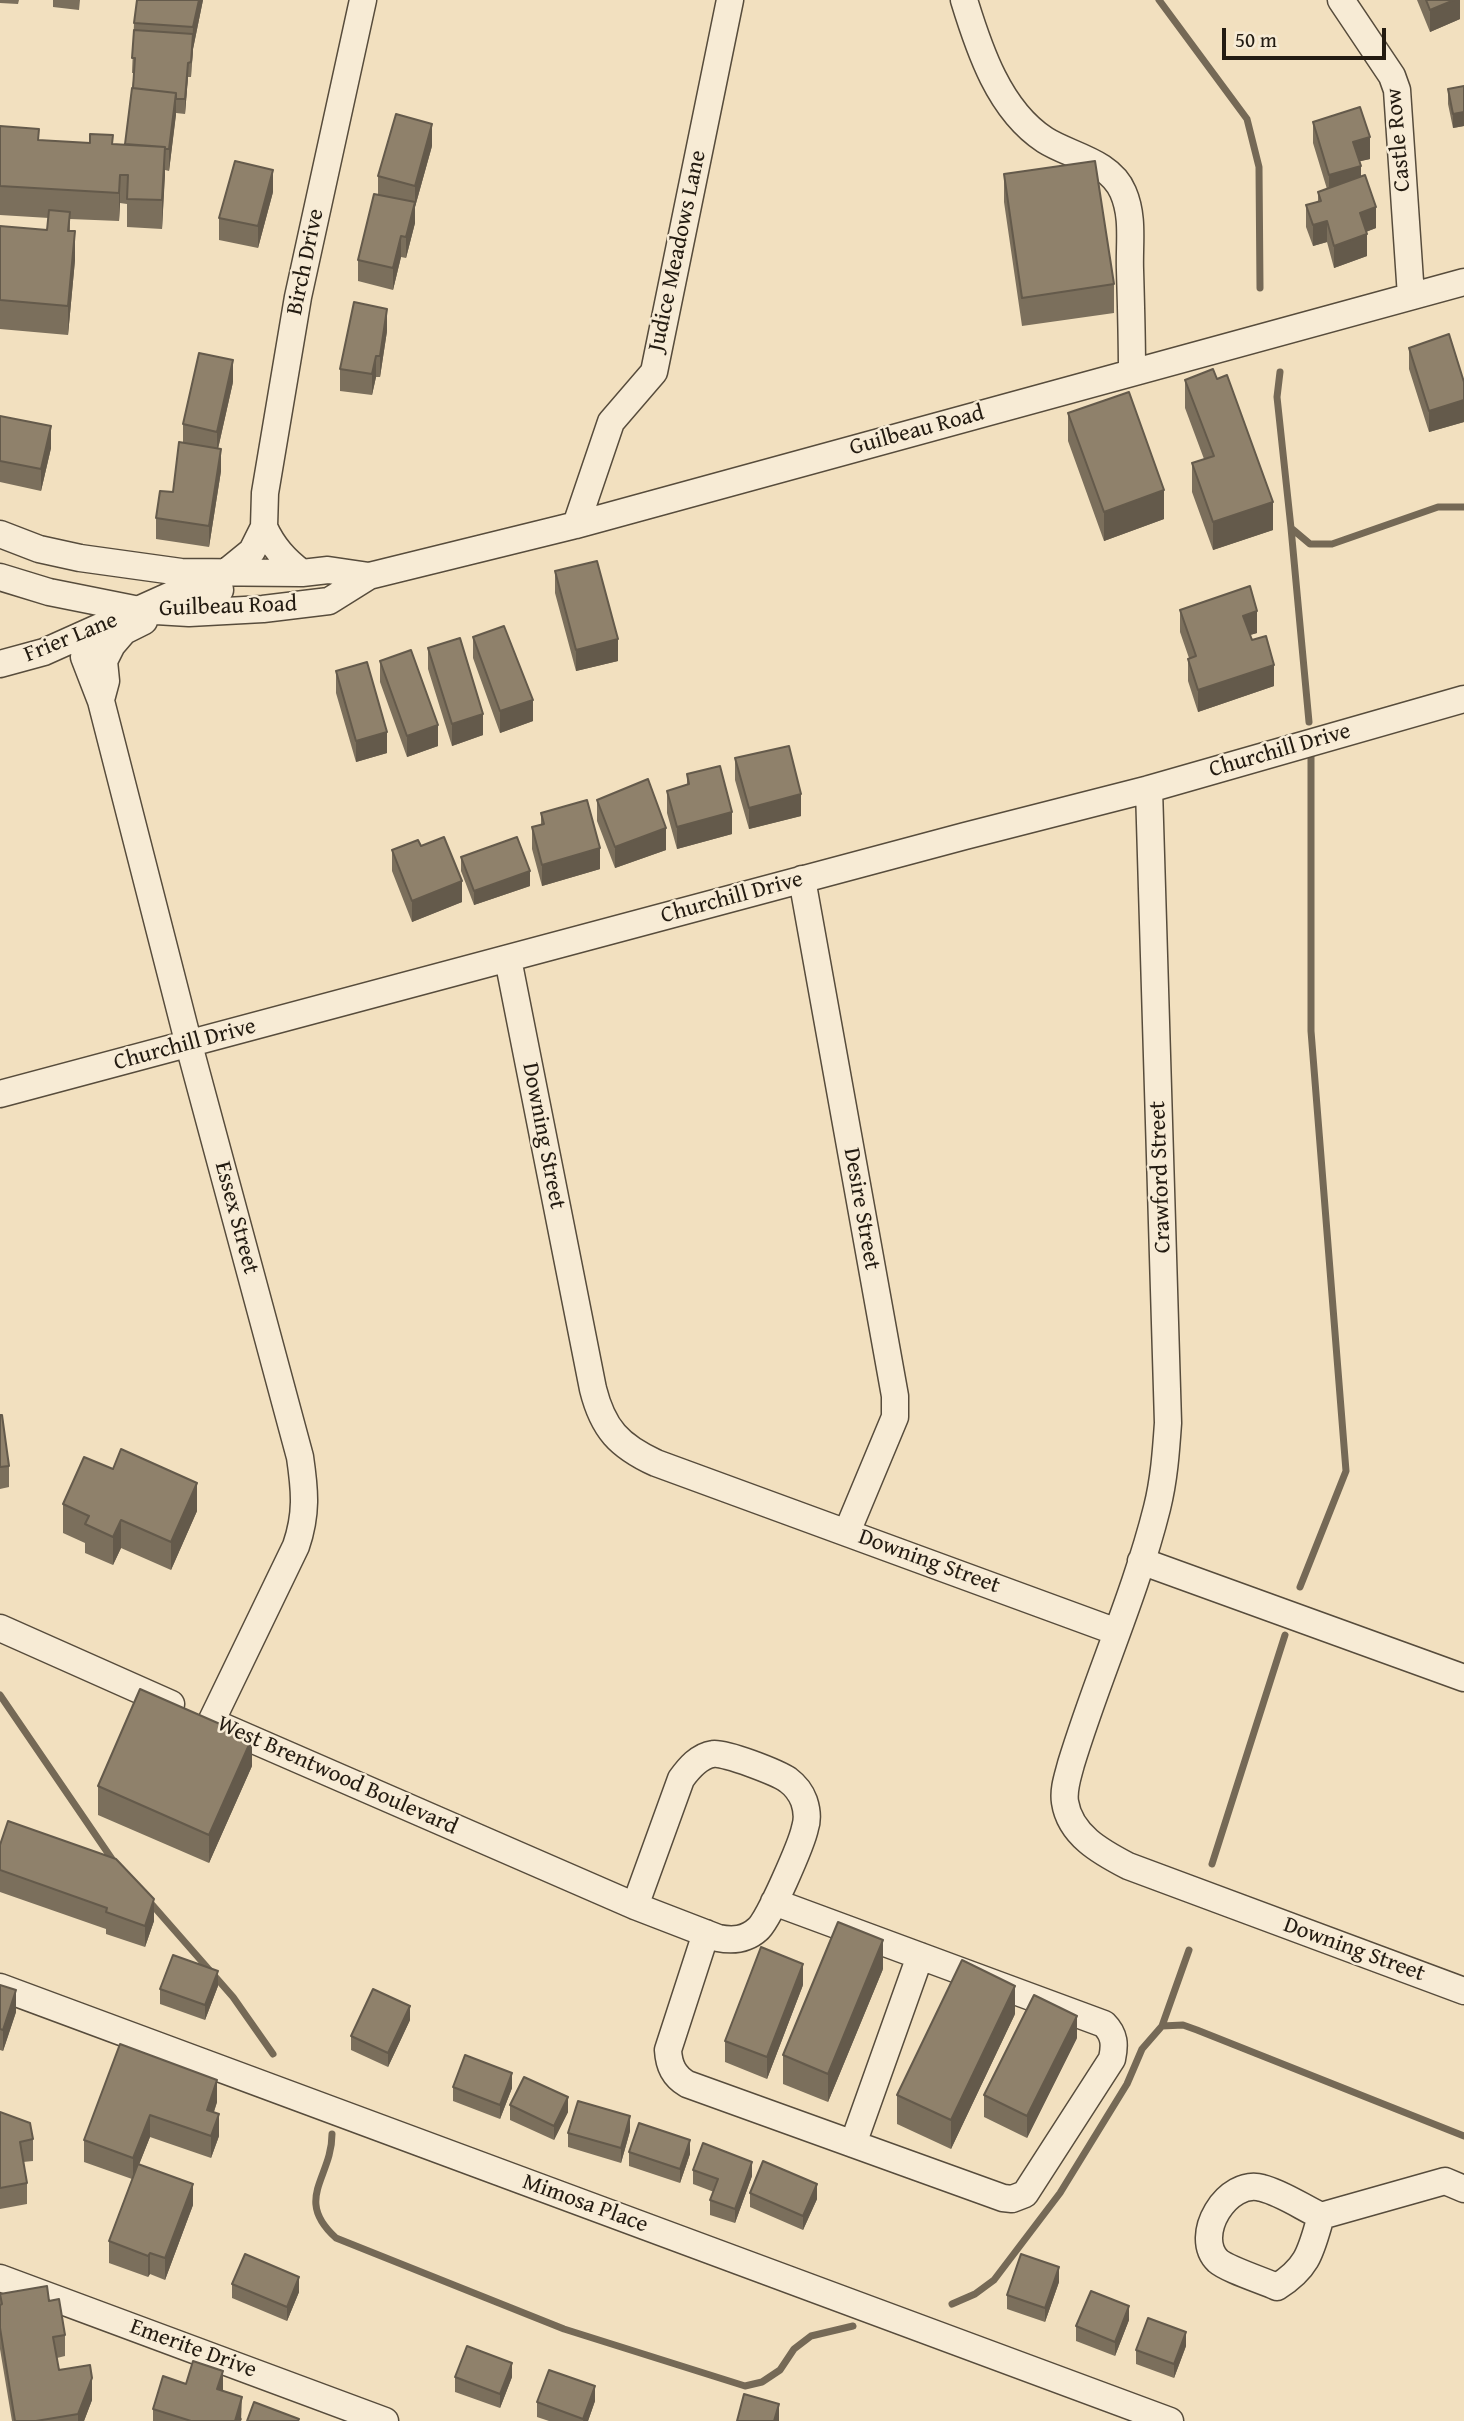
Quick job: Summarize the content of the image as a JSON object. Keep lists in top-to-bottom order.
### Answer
{
  "streets": {
    "street": [
      "Castle Row",
      "Judice Meadows Lane",
      "Birch Drive",
      "Guilbeau Road",
      "Frier Lane",
      "Churchill Drive",
      "Downing Street",
      "Crawford Street",
      "Desire Street",
      "Essex Street",
      "West Brentwood Boulevard",
      "Mimosa Place",
      "Emerite Drive"
    ]
  },
  "crossings": [
    ["Castle Row", "Guilbeau Road"],
    ["Judice Meadows Lane", "Guilbeau Road"],
    ["Guilbeau Road", "Frier Lane"],
    ["Guilbeau Road", "Essex Street"],
    ["Frier Lane", "Essex Street"],
    ["Churchill Drive", "Downing Street"],
    ["Churchill Drive", "Crawford Street"],
    ["Churchill Drive", "Desire Street"],
    ["Churchill Drive", "Essex Street"],
    ["Downing Street", "Crawford Street"],
    ["Downing Street", "Desire Street"],
    ["Essex Street", "West Brentwood Boulevard"]
  ],
  "scale_bar": "50 m"
}
